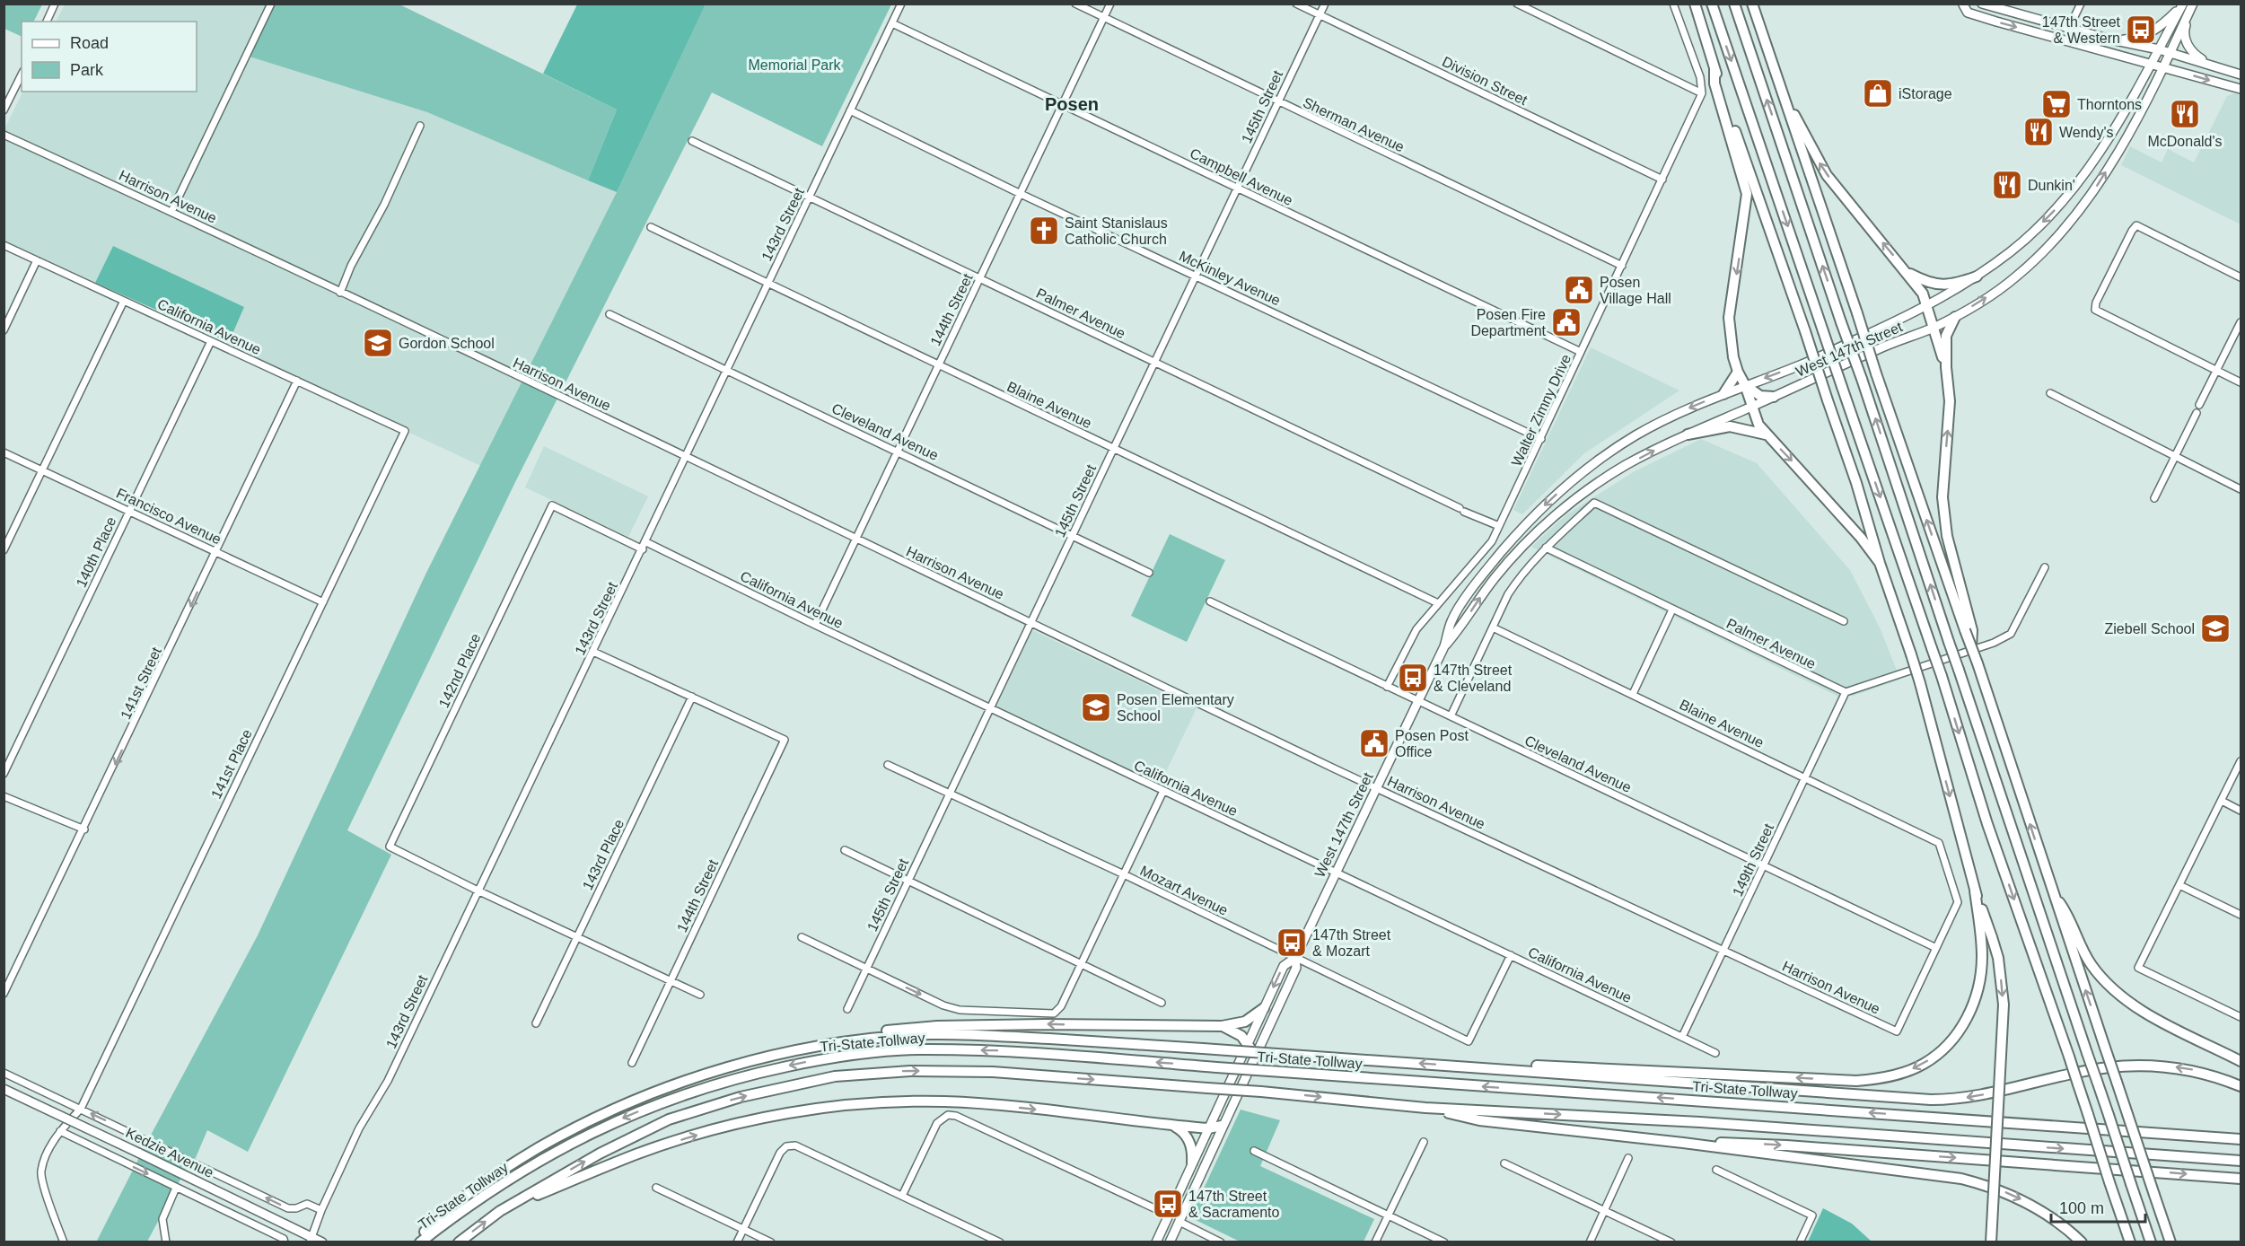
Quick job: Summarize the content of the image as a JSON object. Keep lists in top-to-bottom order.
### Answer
{
  "streets": {
    "highway": ["Tri-State Tollway"],
    "main road": ["West 147th Street", "Kedzie Avenue"],
    "street": [
      "Division Street",
      "145th Street",
      "Sherman Avenue",
      "Campbell Avenue",
      "Harrison Avenue",
      "143rd Street",
      "McKinley Avenue",
      "144th Street",
      "Palmer Avenue",
      "California Avenue",
      "Blaine Avenue",
      "Walter Zimny Drive",
      "Cleveland Avenue",
      "Francisco Avenue",
      "140th Place",
      "142nd Place",
      "141st Street",
      "141st Place",
      "143rd Place",
      "149th Street",
      "Mozart Avenue"
    ]
  },
  "crossings": [
    ["Division Street", "145th Street"],
    ["Division Street", "Walter Zimny Drive"],
    ["145th Street", "Sherman Avenue"],
    ["145th Street", "Campbell Avenue"],
    ["145th Street", "Harrison Avenue"],
    ["145th Street", "McKinley Avenue"],
    ["145th Street", "Palmer Avenue"],
    ["145th Street", "California Avenue"],
    ["145th Street", "Blaine Avenue"],
    ["145th Street", "Cleveland Avenue"],
    ["145th Street", "Mozart Avenue"],
    ["Sherman Avenue", "144th Street"],
    ["Sherman Avenue", "Walter Zimny Drive"],
    ["Campbell Avenue", "143rd Street"],
    ["Campbell Avenue", "144th Street"],
    ["Campbell Avenue", "Walter Zimny Drive"],
    ["Harrison Avenue", "143rd Street"],
    ["Harrison Avenue", "144th Street"],
    ["Harrison Avenue", "West 147th Street"],
    ["Harrison Avenue", "Blaine Avenue"],
    ["Harrison Avenue", "Cleveland Avenue"],
    ["Harrison Avenue", "149th Street"],
    ["143rd Street", "McKinley Avenue"],
    ["143rd Street", "Palmer Avenue"],
    ["143rd Street", "California Avenue"],
    ["143rd Street", "Blaine Avenue"],
    ["143rd Street", "Cleveland Avenue"],
    ["143rd Street", "142nd Place"],
    ["143rd Street", "Kedzie Avenue"],
    ["McKinley Avenue", "144th Street"],
    ["McKinley Avenue", "Walter Zimny Drive"],
    ["144th Street", "Palmer Avenue"],
    ["144th Street", "California Avenue"],
    ["144th Street", "Blaine Avenue"],
    ["144th Street", "Cleveland Avenue"],
    ["144th Street", "143rd Place"],
    ["Palmer Avenue", "Walter Zimny Drive"],
    ["Palmer Avenue", "149th Street"],
    ["California Avenue", "West 147th Street"],
    ["California Avenue", "140th Place"],
    ["California Avenue", "141st Street"],
    ["California Avenue", "141st Place"],
    ["California Avenue", "149th Street"],
    ["California Avenue", "Mozart Avenue"],
    ["West 147th Street", "Cleveland Avenue"],
    ["West 147th Street", "Mozart Avenue"],
    ["Blaine Avenue", "Walter Zimny Drive"],
    ["Blaine Avenue", "Cleveland Avenue"],
    ["Blaine Avenue", "149th Street"],
    ["Walter Zimny Drive", "Cleveland Avenue"],
    ["Cleveland Avenue", "149th Street"],
    ["Francisco Avenue", "140th Place"],
    ["Francisco Avenue", "141st Street"],
    ["Francisco Avenue", "141st Place"]
  ],
  "one_way": ["141st Street"],
  "districts": ["Posen"],
  "parks": ["Memorial Park"],
  "places": {
    "bus stop": [
      "147th Street & Western",
      "147th Street & Cleveland",
      "147th Street & Mozart",
      "147th Street & Sacramento"
    ],
    "shop": ["iStorage"],
    "supermarket": ["Thorntons"],
    "restaurant": ["McDonald's", "Wendy's", "Dunkin'"],
    "church": ["Saint Stanislaus Catholic Church"],
    "public building": ["Posen Village Hall", "Posen Fire Department", "Posen Post Office"],
    "school or university": ["Gordon School", "Ziebell School", "Posen Elementary School"]
  },
  "legend": ["Road", "Park"],
  "scale_bar": "100 m"
}
